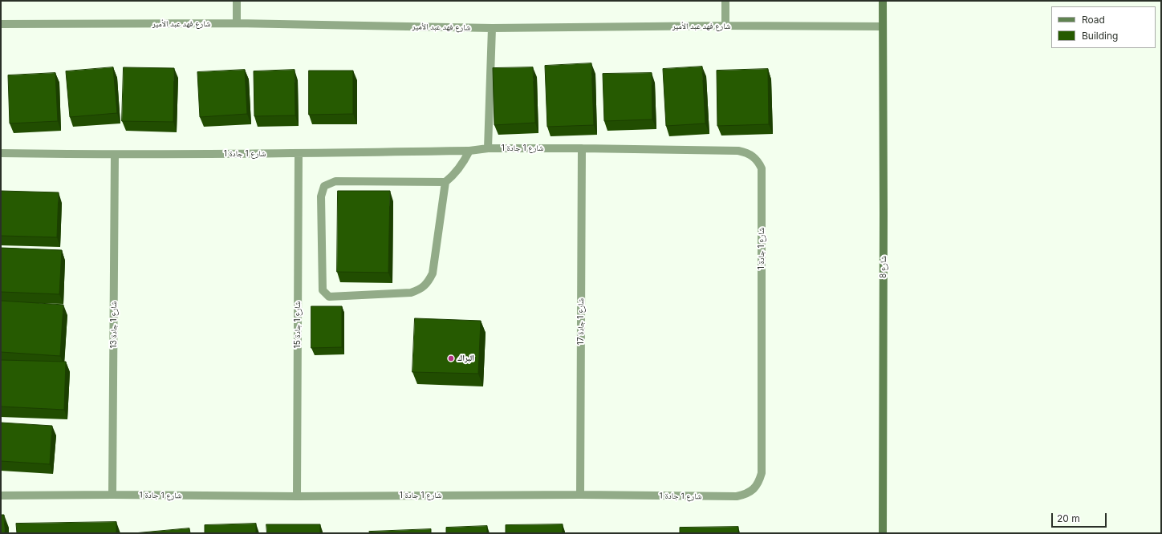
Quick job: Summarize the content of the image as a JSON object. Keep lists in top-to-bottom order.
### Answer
{
  "streets": {
    "street": [
      "شارع فهد عبد الأمير",
      "شارع 1 جادة 1",
      "شارع 8",
      "شارع 1 جادة 17",
      "شارع 1 جادة 13",
      "شارع 1 جادة 15"
    ]
  },
  "crossings": [
    ["شارع فهد عبد الأمير", "شارع 8"],
    ["شارع 1 جادة 1", "شارع 1 جادة 17"],
    ["شارع 1 جادة 1", "شارع 1 جادة 13"],
    ["شارع 1 جادة 1", "شارع 1 جادة 15"]
  ],
  "places": ["البراك"],
  "legend": ["Road", "Building"],
  "scale_bar": "20 m"
}
